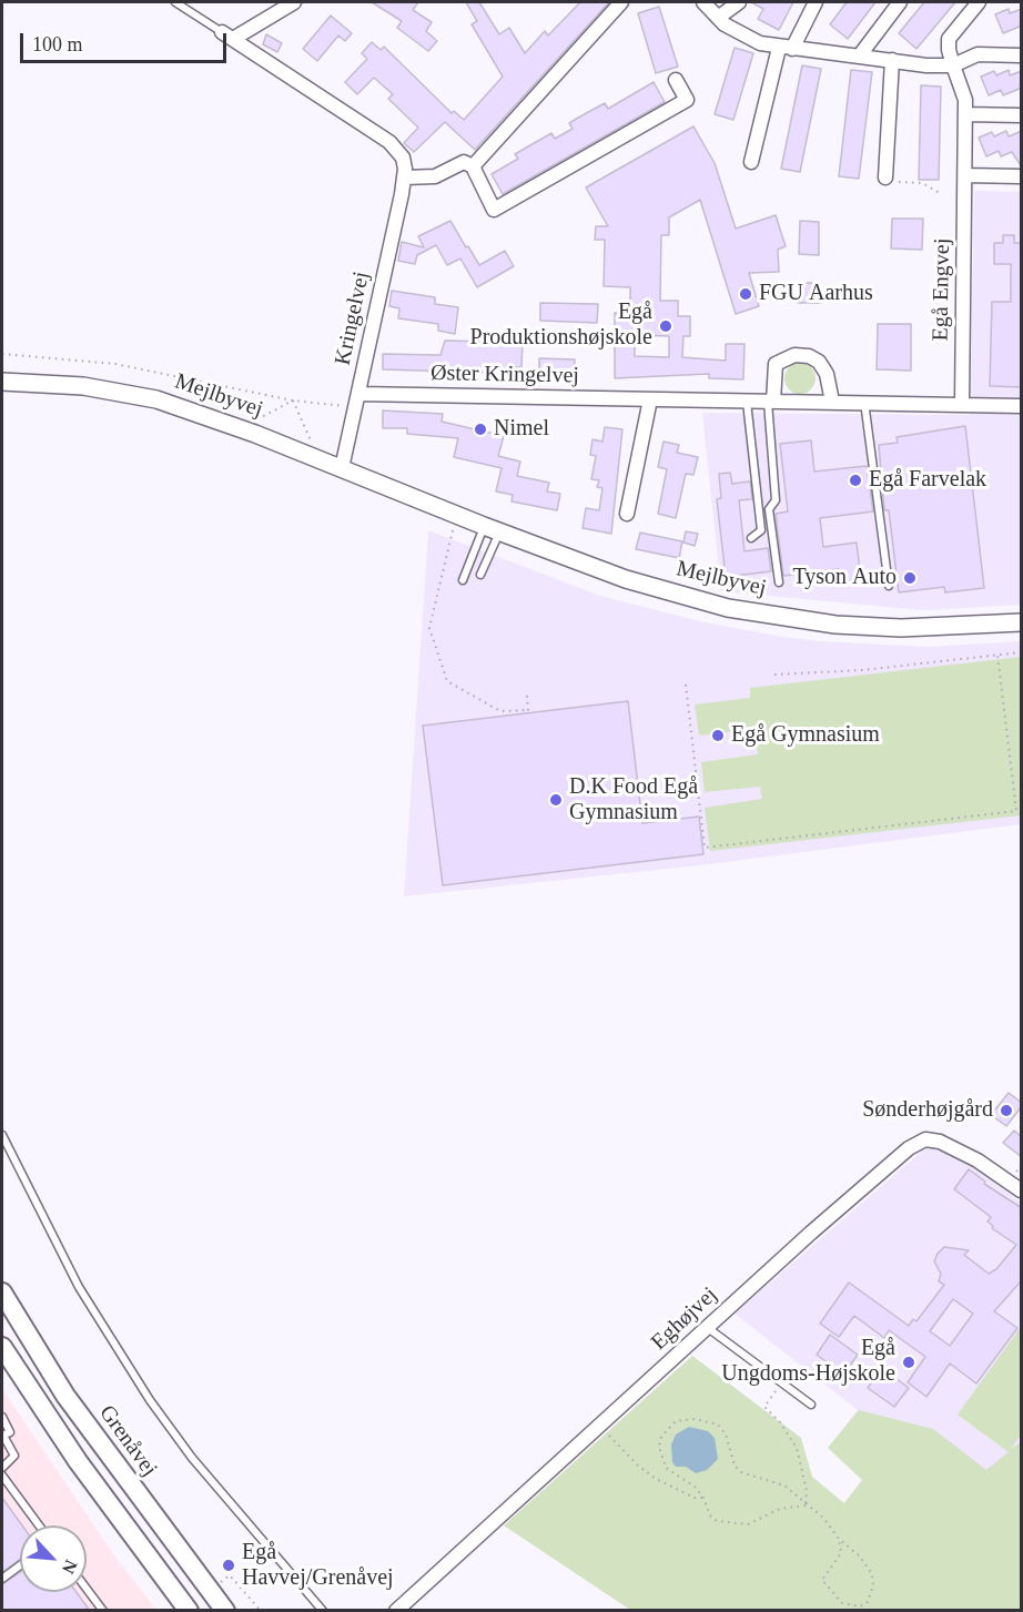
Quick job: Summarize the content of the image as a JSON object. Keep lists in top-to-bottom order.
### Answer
{
  "streets": {
    "main road": ["Grenåvej"],
    "street": [
      "Egå Engvej",
      "Kringelvej",
      "Øster Kringelvej",
      "Mejlbyvej",
      "Eghøjvej"
    ]
  },
  "crossings": [
    ["Egå Engvej", "Øster Kringelvej"],
    ["Kringelvej", "Øster Kringelvej"],
    ["Kringelvej", "Mejlbyvej"]
  ],
  "places": [
    "FGU Aarhus",
    "Egå Produktionshøjskole",
    "Nimel",
    "Egå Farvelak",
    "Tyson Auto",
    "Egå Gymnasium",
    "D.K Food Egå Gymnasium",
    "Sønderhøjgård",
    "Egå Ungdoms-Højskole",
    "Egå Havvej/Grenåvej"
  ],
  "scale_bar": "100 m",
  "north": "bottom right"
}
